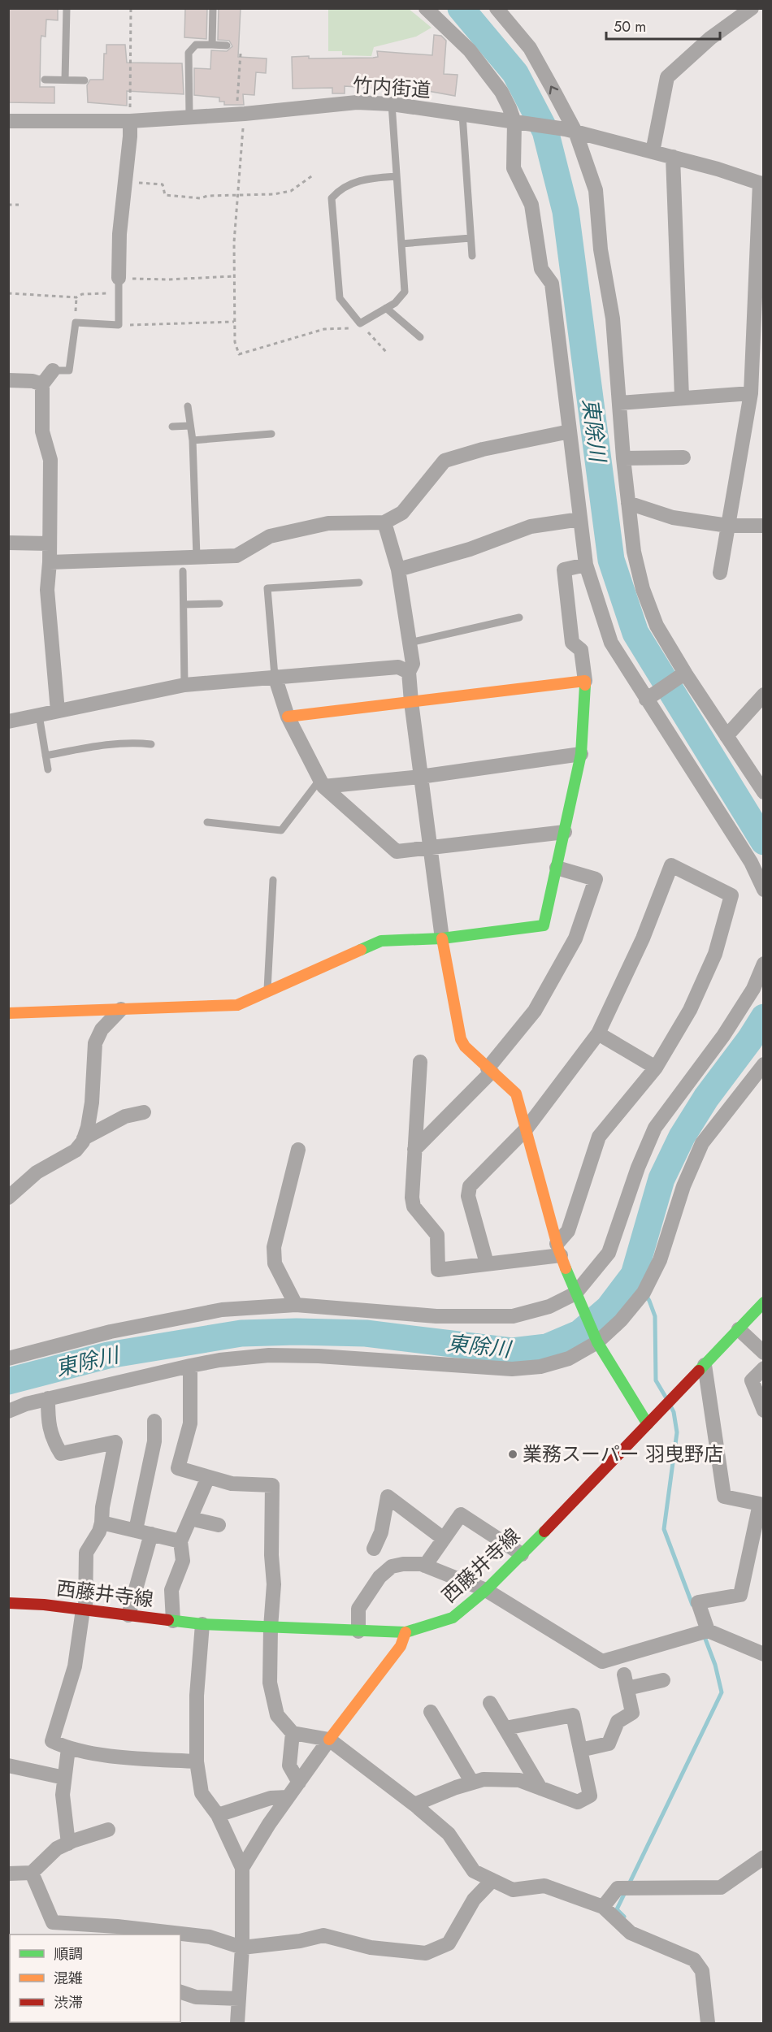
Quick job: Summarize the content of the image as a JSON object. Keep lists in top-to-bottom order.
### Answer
{
  "streets": {
    "street": ["竹内街道", "西藤井寺線"]
  },
  "water": ["東除川"],
  "places": ["業務スーパー 羽曳野店"],
  "legend": ["順調", "混雑", "渋滞"],
  "scale_bar": "50 m"
}
